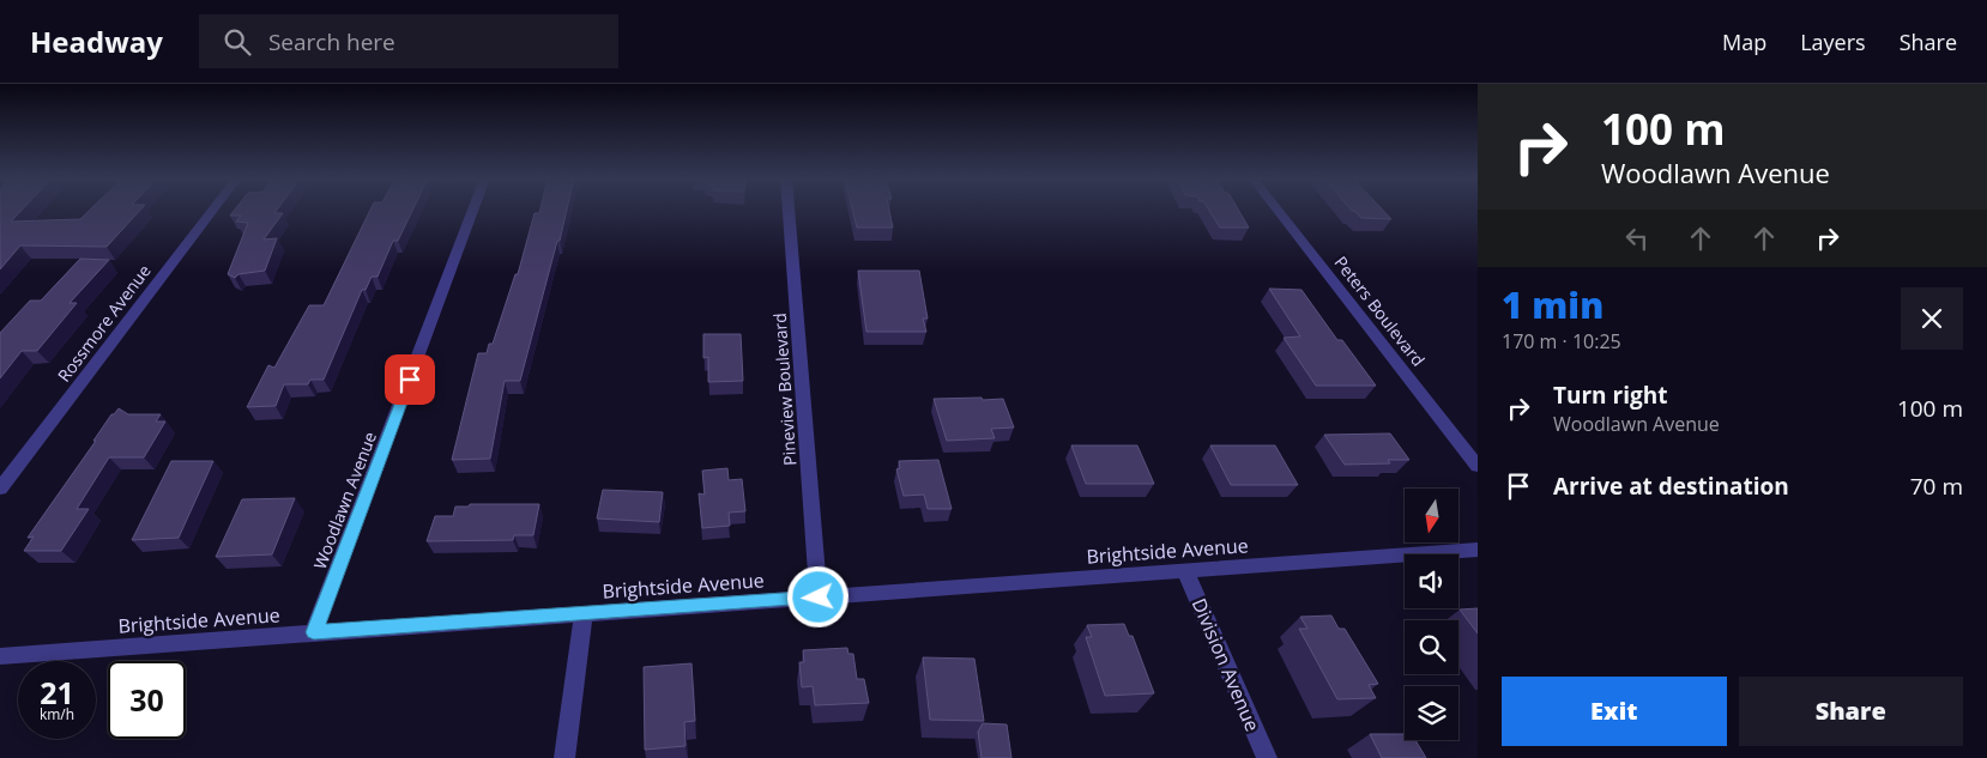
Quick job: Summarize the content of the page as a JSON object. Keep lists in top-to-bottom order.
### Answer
{
  "streets": {
    "street": [
      "Peters Boulevard",
      "Rossmore Avenue",
      "Pineview Boulevard",
      "Woodlawn Avenue",
      "Brightside Avenue",
      "Division Avenue"
    ]
  },
  "crossings": [
    ["Pineview Boulevard", "Brightside Avenue"],
    ["Woodlawn Avenue", "Brightside Avenue"],
    ["Brightside Avenue", "Division Avenue"]
  ],
  "north": "bottom",
  "page": {
    "header": "Headway",
    "search": "Search here",
    "nav": ["Map", "Layers", "Share"],
    "turn": ["100 m", "Woodlawn Avenue"],
    "heading": ["1 min", "170 m · 10:25"],
    "list": [
      {
        "name": "Turn right",
        "note": "Woodlawn Avenue",
        "value": "100 m"
      },
      {
        "name": "Arrive at destination",
        "value": "70 m"
      }
    ],
    "speed": "21 km/h",
    "limit": "30",
    "buttons": ["Exit", "Share"]
  }
}
